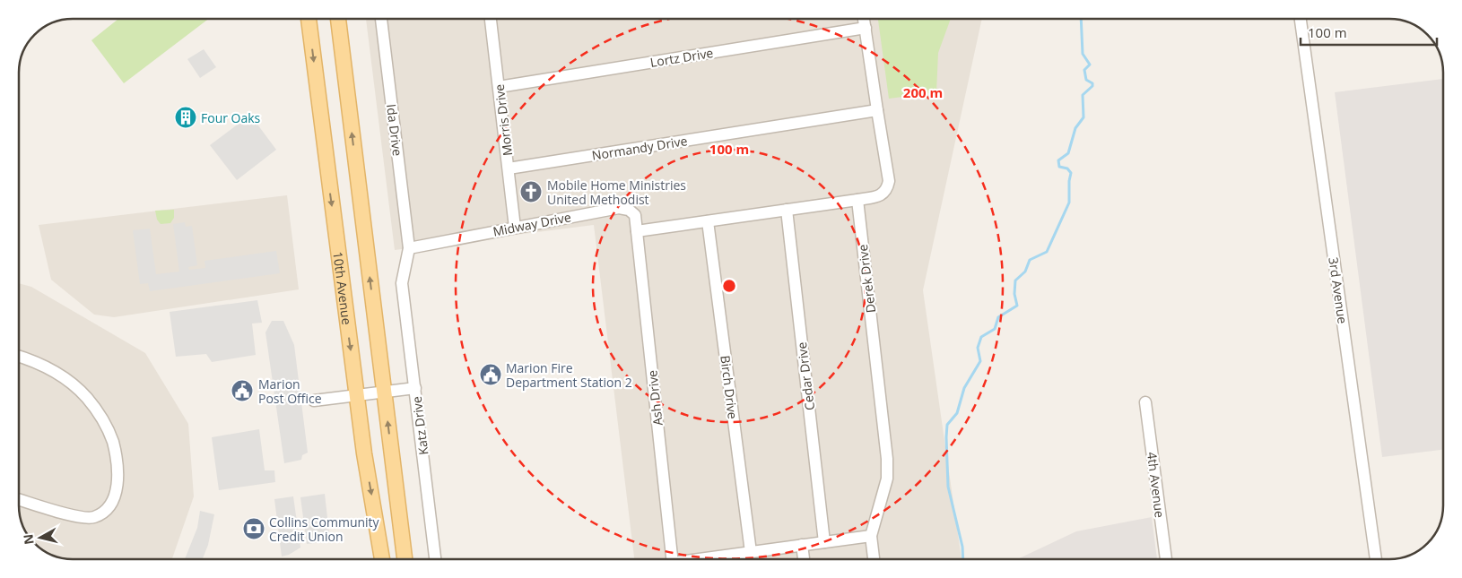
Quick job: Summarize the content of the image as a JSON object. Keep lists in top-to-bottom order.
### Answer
{
  "streets": {
    "main road": ["10th Avenue"],
    "street": [
      "Lortz Drive",
      "Morris Drive",
      "Ida Drive",
      "Normandy Drive",
      "Midway Drive",
      "Derek Drive",
      "3rd Avenue",
      "Cedar Drive",
      "Birch Drive",
      "Ash Drive",
      "Katz Drive",
      "4th Avenue"
    ]
  },
  "crossings": [
    ["Lortz Drive", "Morris Drive"],
    ["Morris Drive", "Normandy Drive"],
    ["Morris Drive", "Midway Drive"],
    ["Ida Drive", "Midway Drive"],
    ["Midway Drive", "Ash Drive"],
    ["10th Avenue", "Katz Drive"]
  ],
  "places": {
    "building": ["Four Oaks"],
    "church": ["Mobile Home Ministries United Methodist"],
    "public building": ["Marion Fire Department Station 2", "Marion Post Office"],
    "bank": ["Collins Community Credit Union"]
  },
  "scale_bar": "100 m",
  "north": "left",
  "rings": ["200 m", "100 m"]
}
